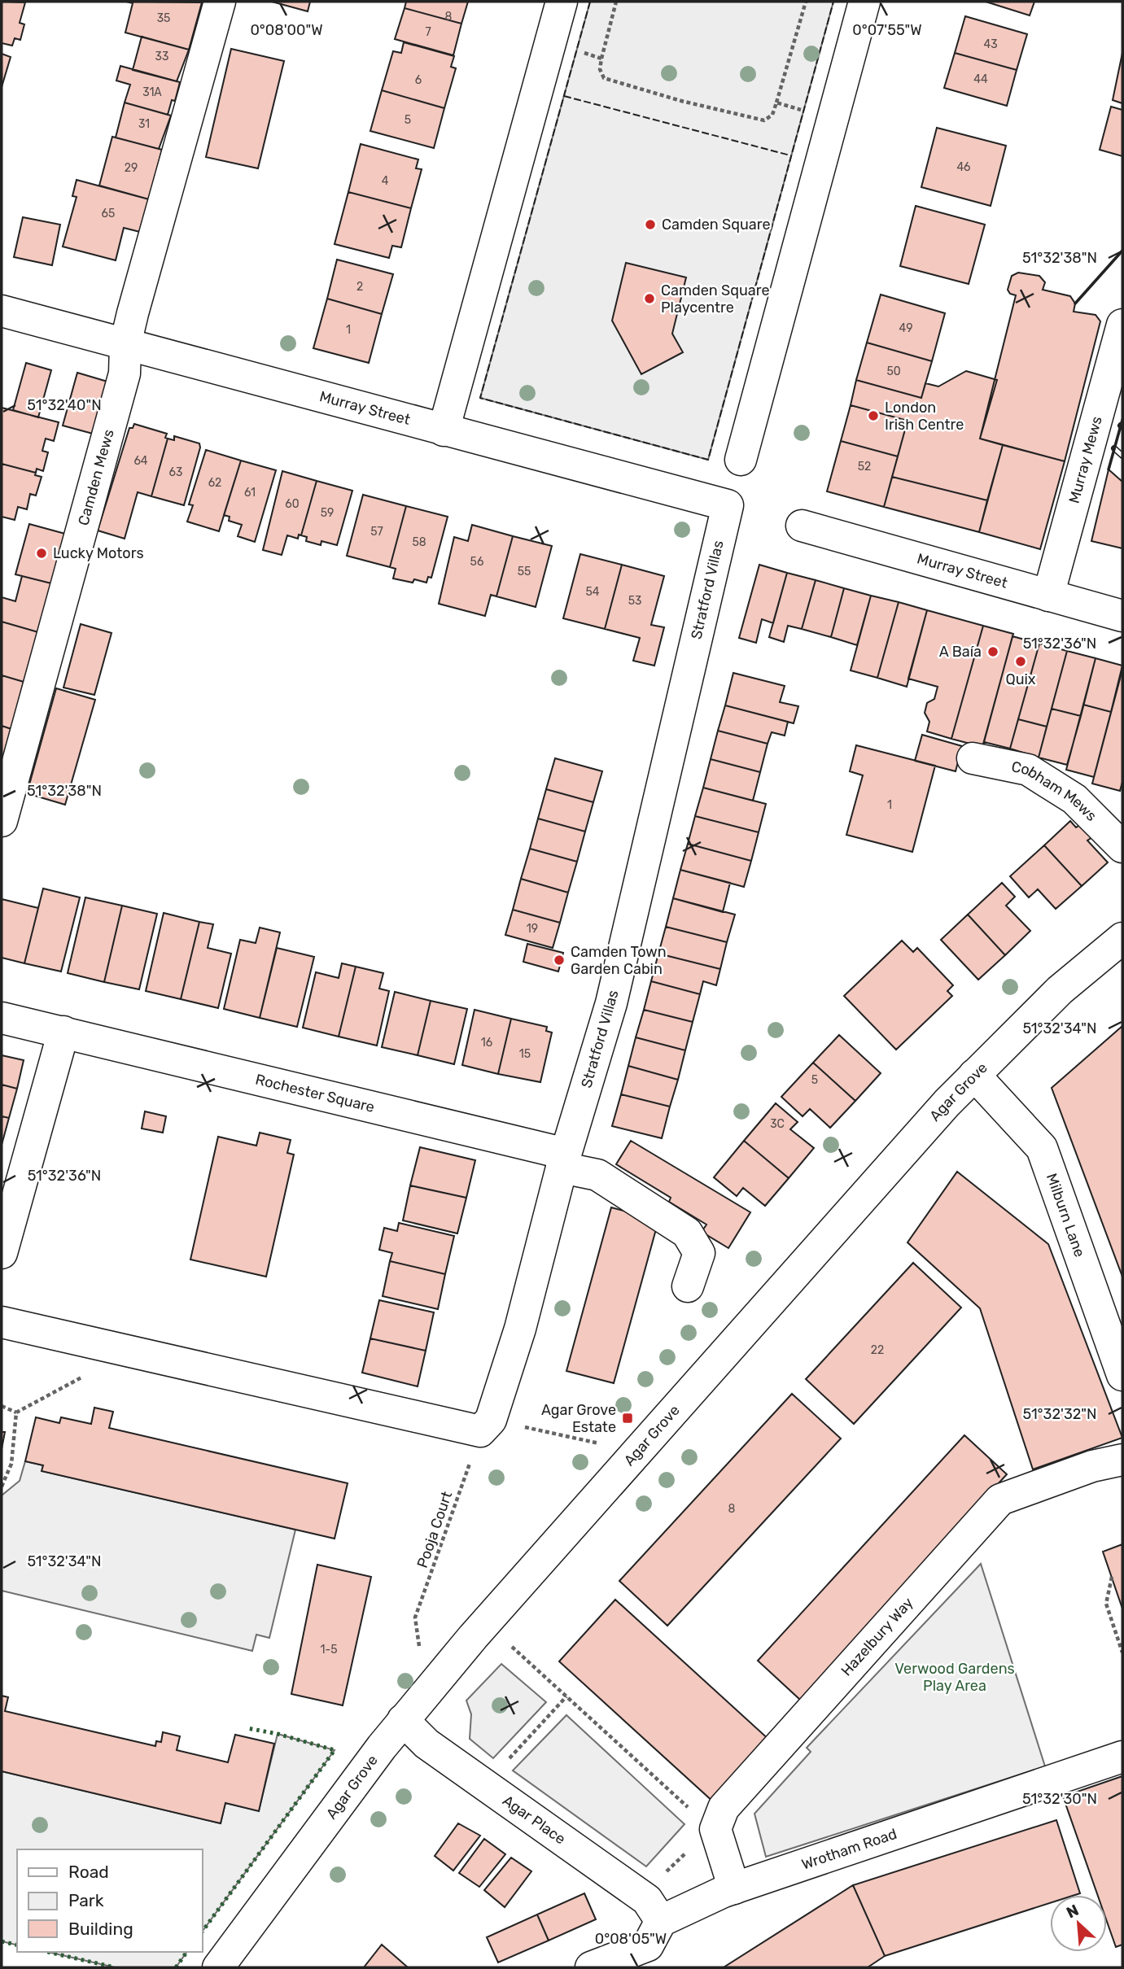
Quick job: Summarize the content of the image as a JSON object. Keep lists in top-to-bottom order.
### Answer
{
  "streets": {
    "street": [
      "Murray Street",
      "Murray Mews",
      "Camden Mews",
      "Stratford Villas",
      "Cobham Mews",
      "Agar Grove",
      "Rochester Square",
      "Milburn Lane",
      "Hazelbury Way",
      "Agar Place",
      "Wrotham Road"
    ],
    "path": ["Pooja Court"]
  },
  "crossings": [
    ["Murray Street", "Murray Mews"],
    ["Murray Street", "Camden Mews"],
    ["Murray Street", "Stratford Villas"],
    ["Stratford Villas", "Rochester Square"],
    ["Agar Grove", "Milburn Lane"],
    ["Agar Grove", "Agar Place"],
    ["Agar Place", "Wrotham Road"]
  ],
  "parks": ["Verwood Gardens Play Area"],
  "places": {
    "other": [
      "Camden Square",
      "Camden Square Playcentre",
      "London Irish Centre",
      "Lucky Motors",
      "A Baía",
      "Quix",
      "Camden Town Garden Cabin"
    ],
    "transit": ["Agar Grove Estate"]
  },
  "house_numbers": [
    "8",
    "35",
    "7",
    "43",
    "33",
    "44",
    "6",
    "31A",
    "5",
    "31",
    "46",
    "29",
    "4",
    "65",
    "2",
    "49",
    "1",
    "50",
    "64",
    "52",
    "63",
    "62",
    "61",
    "60",
    "59",
    "57",
    "58",
    "56",
    "55",
    "54",
    "53",
    "1",
    "19",
    "16",
    "15",
    "5",
    "3C",
    "22",
    "8",
    "1-5"
  ],
  "legend": ["Road", "Park", "Building"],
  "north": "top left",
  "coordinates": [
    "0°07'55\"W",
    "0°08'00\"W",
    "51°32'38\"N",
    "51°32'40\"N",
    "51°32'36\"N",
    "51°32'34\"N",
    "51°32'32\"N",
    "51°32'30\"N",
    "0°08'05\"W"
  ]
}
